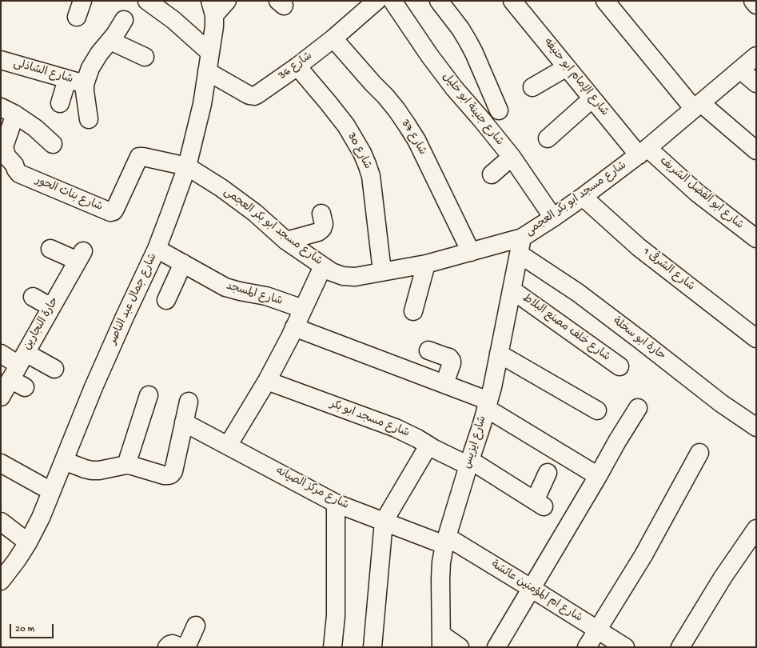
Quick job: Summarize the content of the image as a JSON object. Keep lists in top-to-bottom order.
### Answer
{
  "streets": {
    "street": [
      "شارع 36",
      "شارع الشاذلى",
      "شارع الإمام ابو حنيفه",
      "شارع جنينة ابو خليل",
      "شارع 37",
      "شارع 30",
      "شارع ابو الفضل الشريف",
      "شارع بنات الحور",
      "شارع مسجد ابو بكر العجمى",
      "شارع الشرقى 1",
      "شارع المسجد",
      "شارع جمال عبد الناصر",
      "حارة النجارين",
      "شارع خلف مصنع البلاط",
      "حارة ابو سخلة",
      "شارع مسجد ابو بكر",
      "شارع ايزيس",
      "شارع مركز الصيانه",
      "شارع ام المؤمنين عائشة"
    ]
  },
  "crossings": [
    ["شارع 36", "شارع 37"],
    ["شارع 36", "شارع 30"],
    ["شارع 36", "شارع جمال عبد الناصر"],
    ["شارع الإمام ابو حنيفه", "شارع ابو الفضل الشريف"],
    ["شارع الإمام ابو حنيفه", "شارع مسجد ابو بكر العجمى"],
    ["شارع جنينة ابو خليل", "شارع مسجد ابو بكر العجمى"],
    ["شارع 37", "شارع مسجد ابو بكر العجمى"],
    ["شارع 30", "شارع مسجد ابو بكر العجمى"],
    ["شارع ابو الفضل الشريف", "شارع مسجد ابو بكر العجمى"],
    ["شارع بنات الحور", "شارع مسجد ابو بكر العجمى"],
    ["شارع بنات الحور", "شارع جمال عبد الناصر"],
    ["شارع مسجد ابو بكر العجمى", "شارع الشرقى 1"],
    ["شارع مسجد ابو بكر العجمى", "شارع جمال عبد الناصر"],
    ["شارع مسجد ابو بكر العجمى", "حارة ابو سخلة"],
    ["شارع مسجد ابو بكر العجمى", "شارع ايزيس"],
    ["شارع المسجد", "شارع جمال عبد الناصر"],
    ["شارع خلف مصنع البلاط", "شارع ايزيس"],
    ["حارة ابو سخلة", "شارع ايزيس"],
    ["شارع مسجد ابو بكر", "شارع ايزيس"],
    ["شارع ايزيس", "شارع مركز الصيانه"],
    ["شارع ايزيس", "شارع ام المؤمنين عائشة"],
    ["شارع مركز الصيانه", "شارع ام المؤمنين عائشة"]
  ],
  "scale_bar": "20 m"
}
